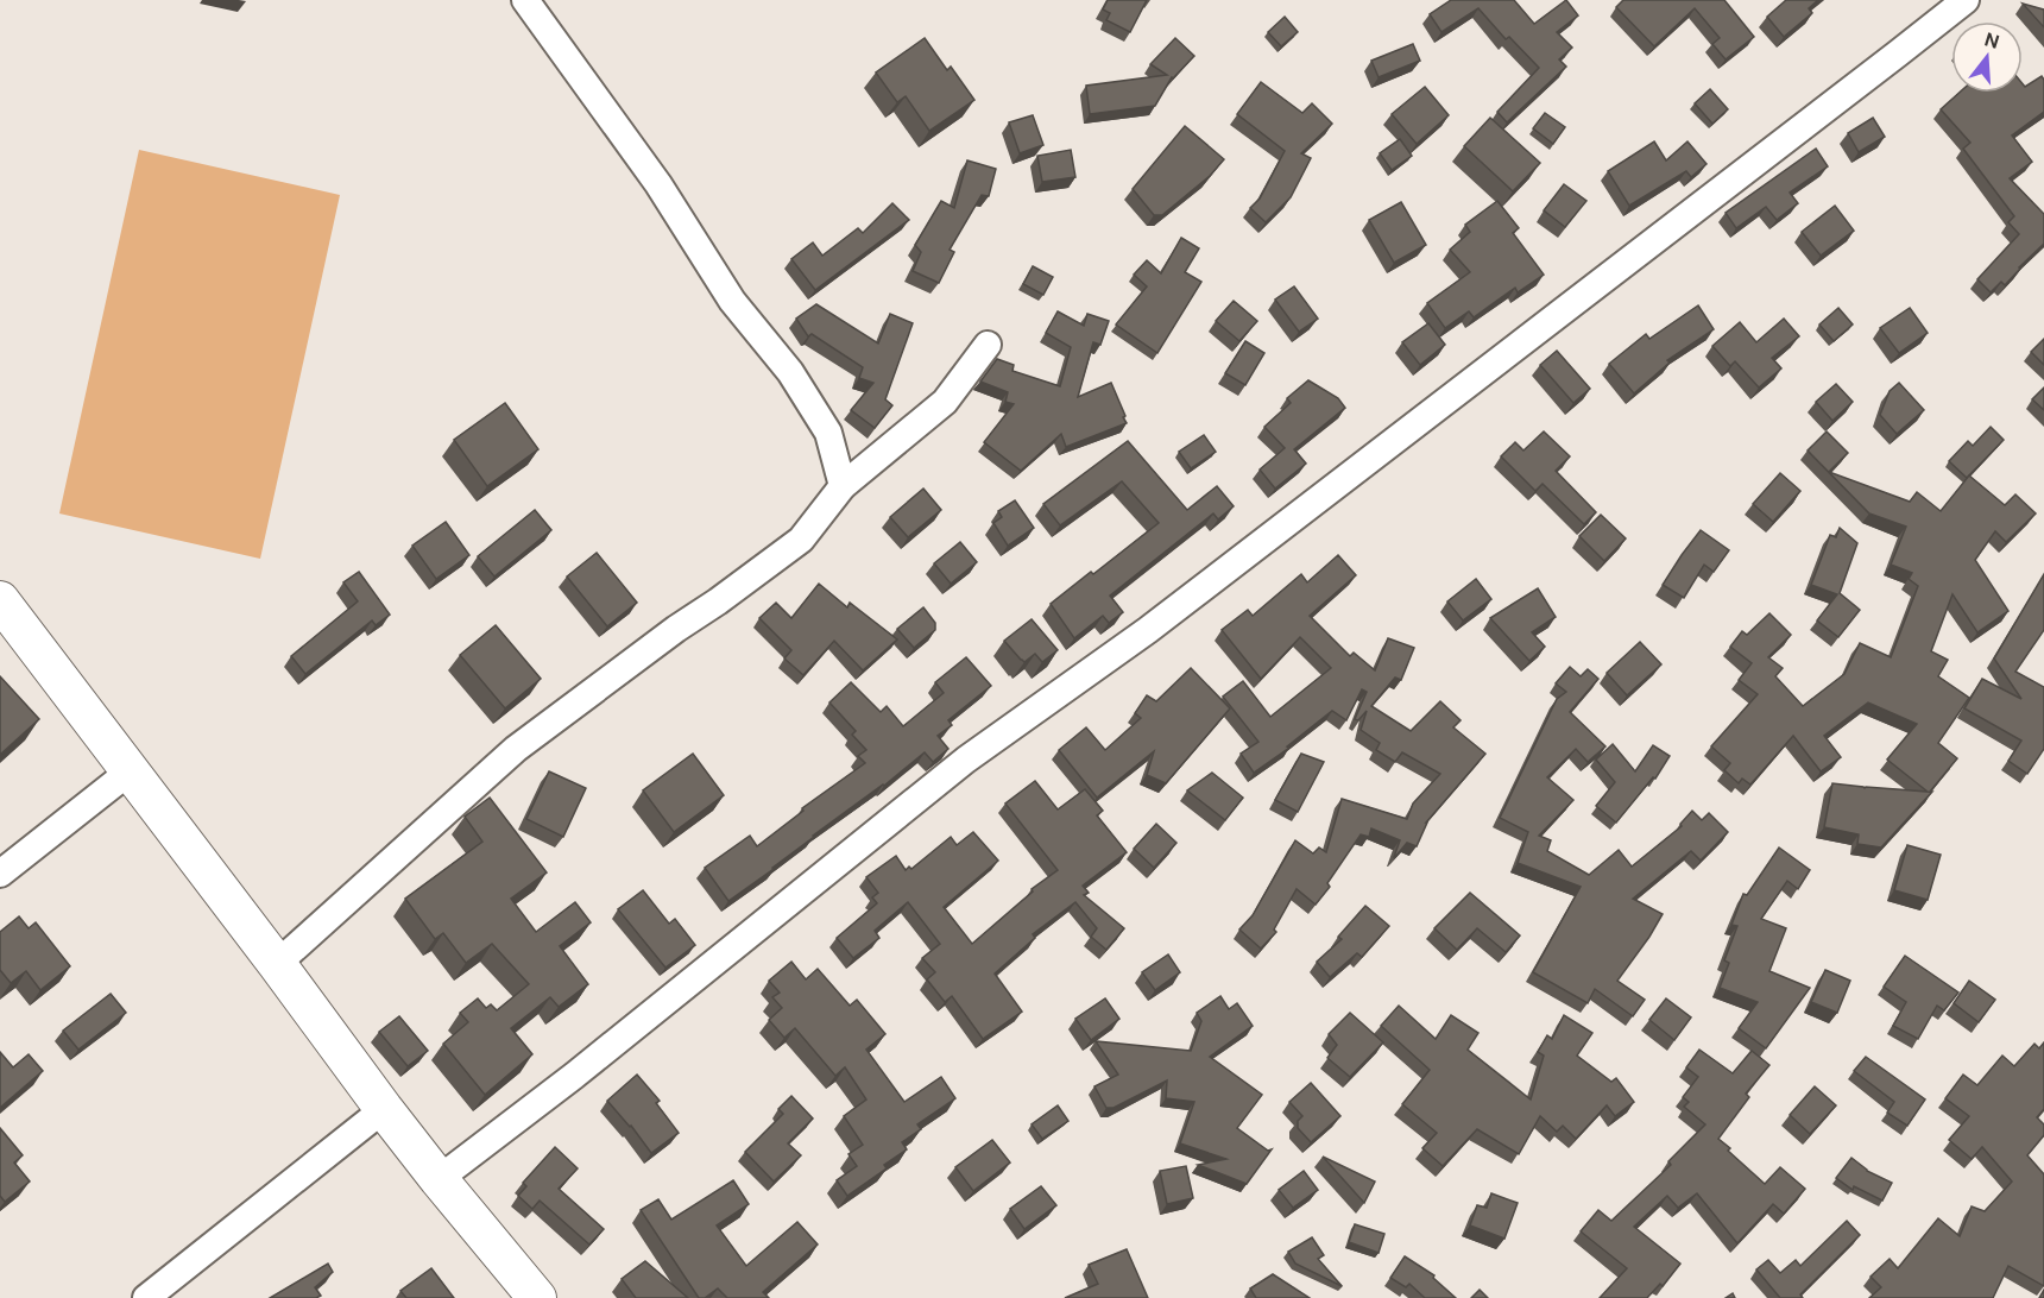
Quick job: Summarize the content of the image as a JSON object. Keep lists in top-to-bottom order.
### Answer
{
  "north": "top"
}
